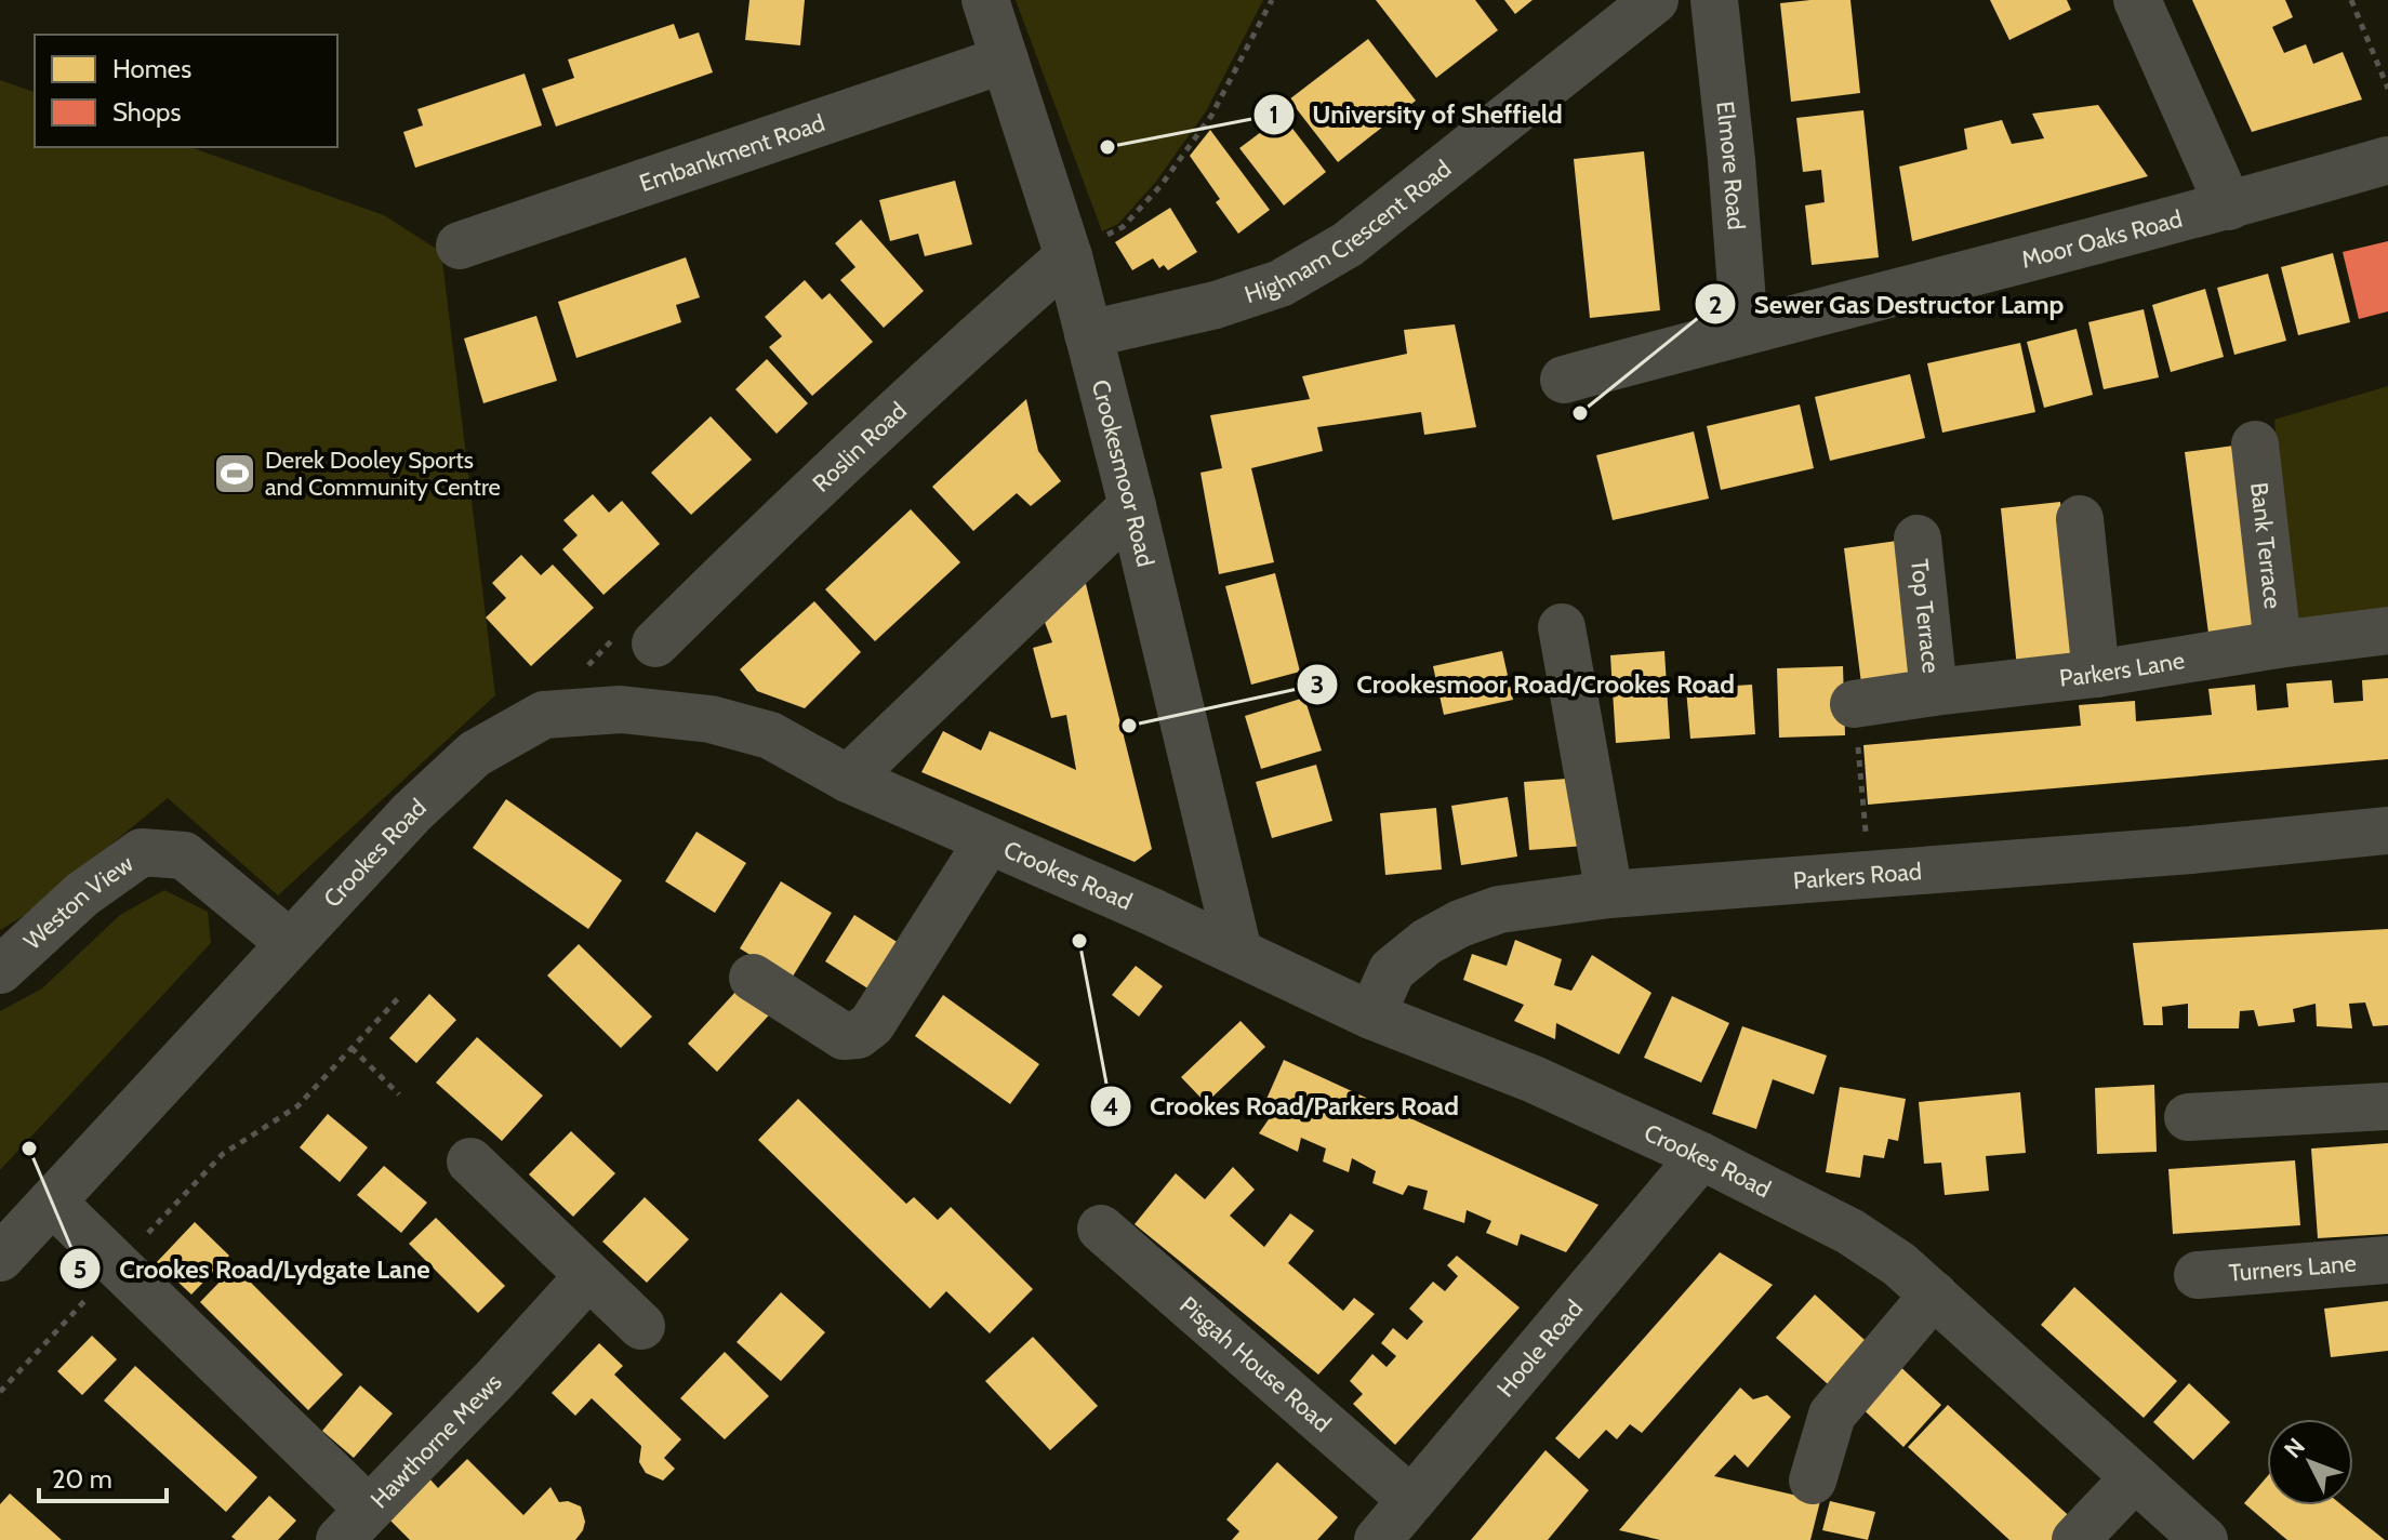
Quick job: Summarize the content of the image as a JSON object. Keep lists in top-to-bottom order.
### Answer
{
  "streets": {
    "street": [
      "Embankment Road",
      "Elmore Road",
      "Highnam Crescent Road",
      "Moor Oaks Road",
      "Roslin Road",
      "Crookesmoor Road",
      "Bank Terrace",
      "Top Terrace",
      "Parkers Lane",
      "Crookes Road",
      "Parkers Road",
      "Weston View",
      "Turners Lane",
      "Hoole Road",
      "Pisgah House Road",
      "Hawthorne Mews"
    ]
  },
  "crossings": [
    ["Embankment Road", "Crookesmoor Road"],
    ["Elmore Road", "Moor Oaks Road"],
    ["Highnam Crescent Road", "Crookesmoor Road"],
    ["Roslin Road", "Crookesmoor Road"],
    ["Crookesmoor Road", "Crookes Road"],
    ["Bank Terrace", "Parkers Lane"],
    ["Top Terrace", "Parkers Lane"],
    ["Crookes Road", "Parkers Road"],
    ["Crookes Road", "Weston View"],
    ["Crookes Road", "Hoole Road"],
    ["Crookes Road", "Hawthorne Mews"],
    ["Hoole Road", "Pisgah House Road"]
  ],
  "places": {
    "other": [
      "University of Sheffield",
      "Sewer Gas Destructor Lamp",
      "Crookesmoor Road/Crookes Road",
      "Crookes Road/Parkers Road",
      "Crookes Road/Lydgate Lane"
    ],
    "sports": ["Derek Dooley Sports and Community Centre"]
  },
  "legend": ["Homes", "Shops"],
  "scale_bar": "20 m",
  "north": "top left"
}
